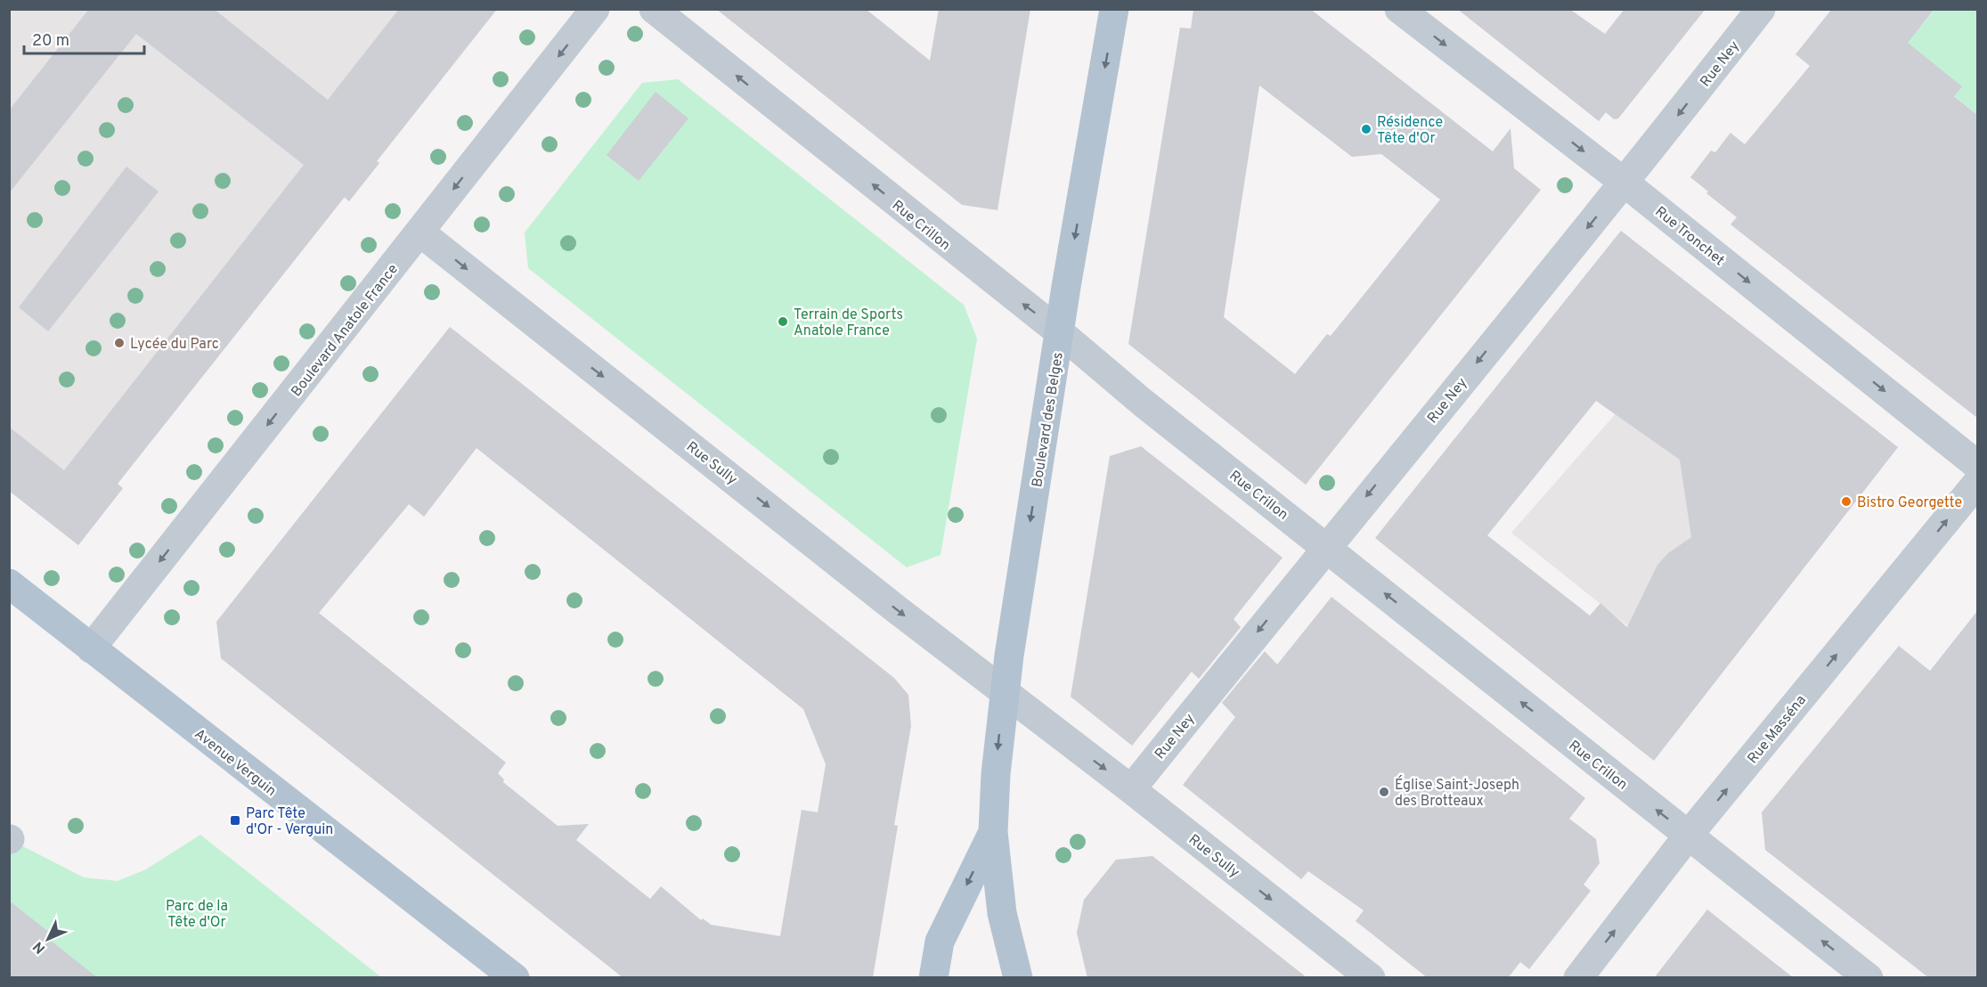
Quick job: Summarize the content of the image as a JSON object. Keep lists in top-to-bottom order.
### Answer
{
  "streets": {
    "main road": ["Boulevard des Belges", "Avenue Verguin"],
    "street": [
      "Rue Ney",
      "Rue Crillon",
      "Rue Tronchet",
      "Boulevard Anatole France",
      "Rue Sully",
      "Rue Masséna"
    ]
  },
  "crossings": [
    ["Rue Ney", "Rue Crillon"],
    ["Rue Ney", "Rue Tronchet"],
    ["Rue Ney", "Rue Sully"],
    ["Rue Crillon", "Boulevard des Belges"],
    ["Rue Crillon", "Rue Masséna"],
    ["Boulevard Anatole France", "Rue Sully"],
    ["Boulevard Anatole France", "Avenue Verguin"],
    ["Boulevard des Belges", "Rue Sully"]
  ],
  "one_way": [
    "Rue Ney",
    "Rue Crillon",
    "Rue Tronchet",
    "Boulevard Anatole France",
    "Boulevard des Belges",
    "Rue Sully",
    "Rue Masséna"
  ],
  "parks": ["Parc de la Tête d'Or"],
  "places": {
    "other": [
      "Résidence Tête d'Or",
      "Terrain de Sports Anatole France",
      "Lycée du Parc",
      "Bistro Georgette",
      "Église Saint-Joseph des Brotteaux"
    ],
    "transit": ["Parc Tête d'Or - Verguin"]
  },
  "scale_bar": "20 m",
  "north": "bottom left"
}
